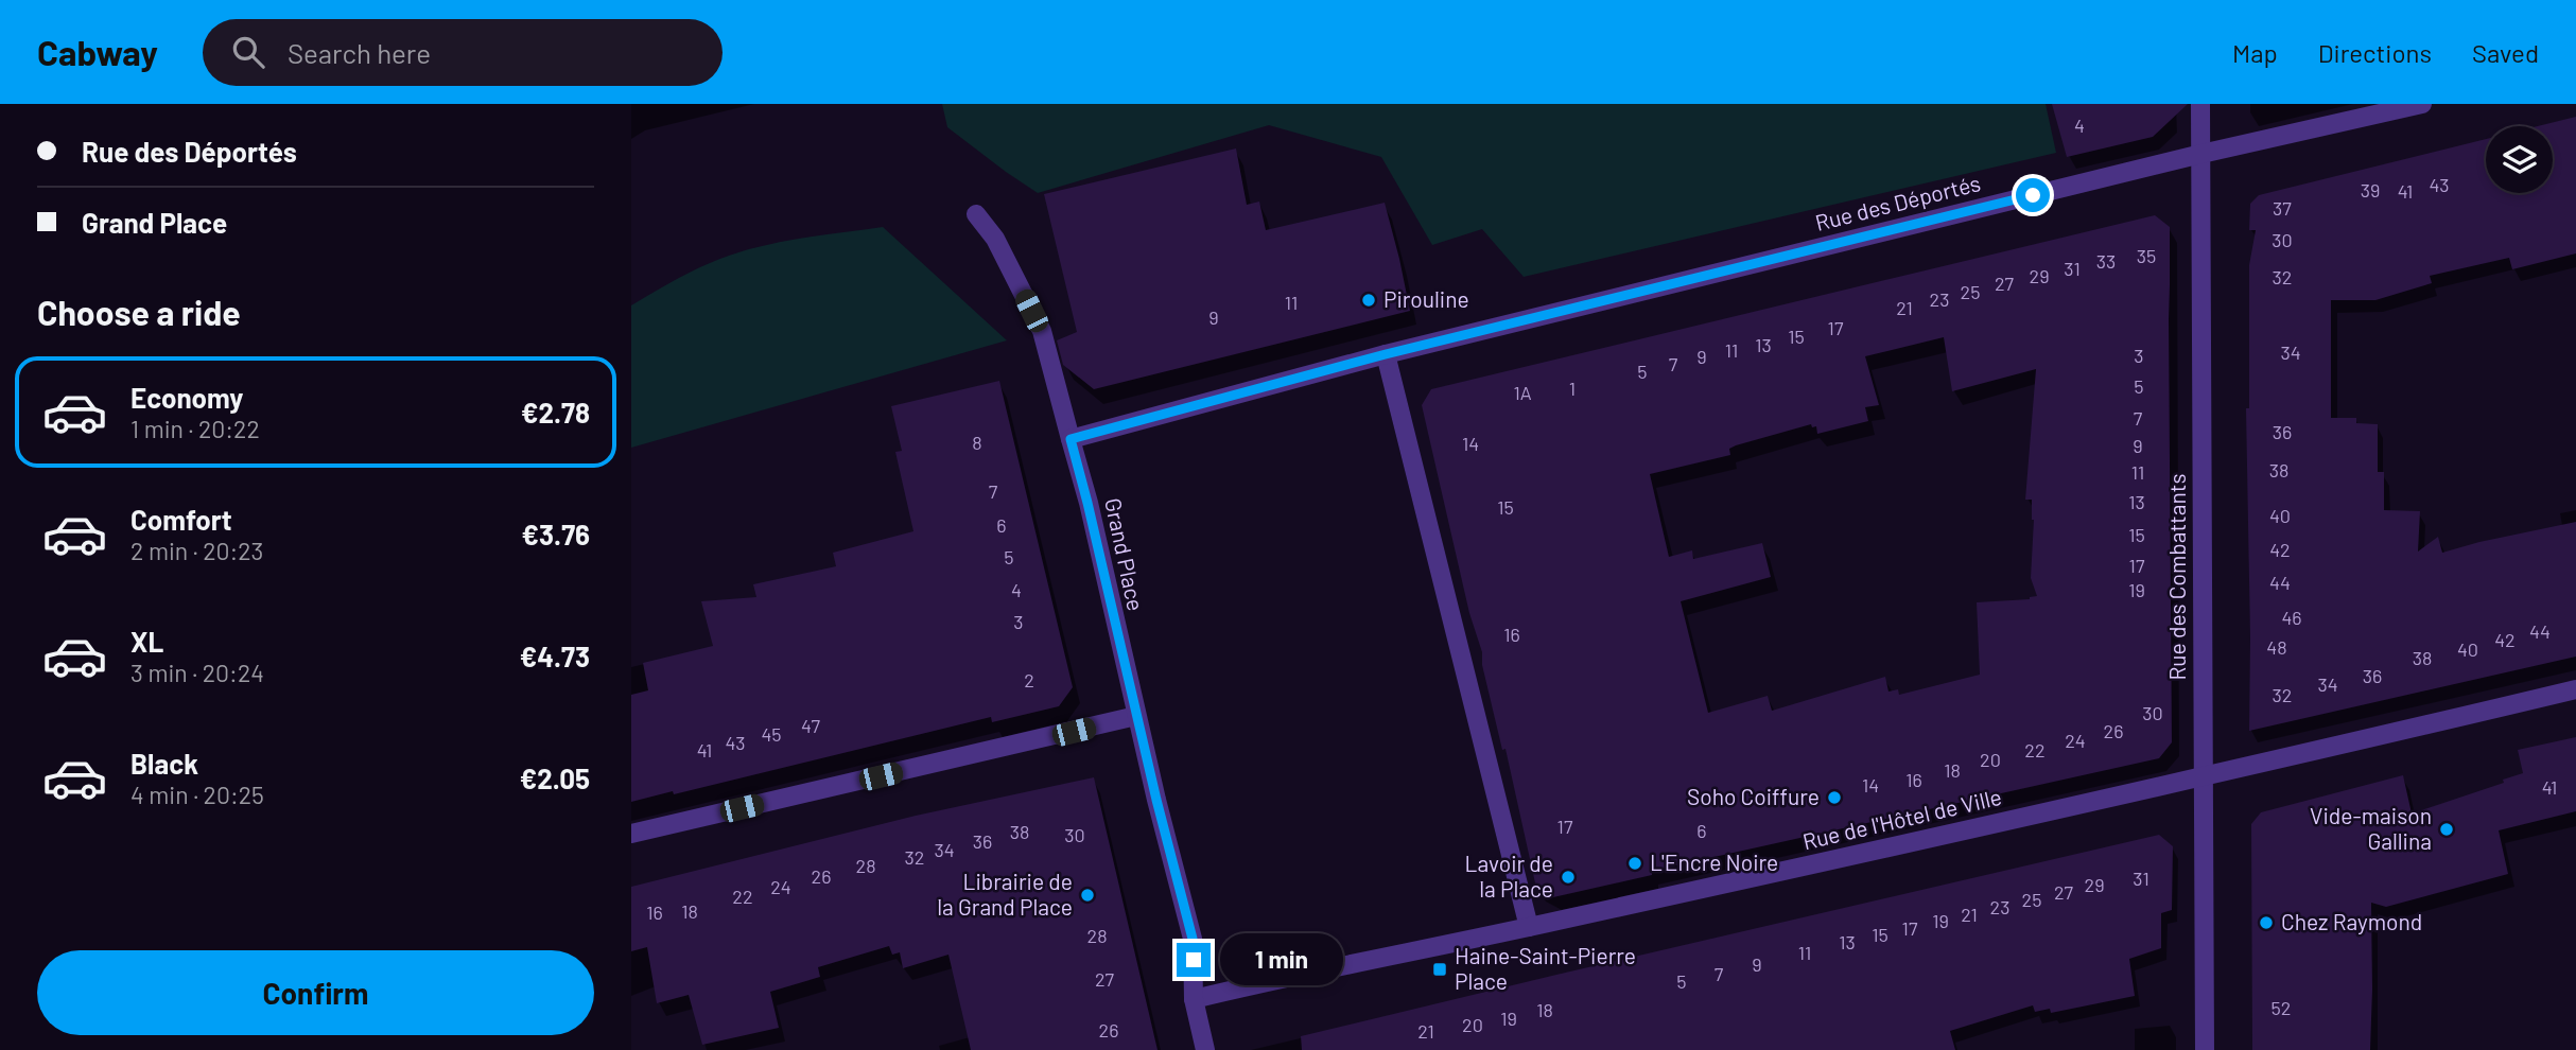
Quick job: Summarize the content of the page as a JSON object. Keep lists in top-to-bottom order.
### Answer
{
  "streets": {
    "street": [
      "Rue des Déportés",
      "Grand Place",
      "Rue des Combattants",
      "Rue de l'Hôtel de Ville"
    ]
  },
  "crossings": [
    ["Rue des Déportés", "Rue des Combattants"],
    ["Grand Place", "Rue de l'Hôtel de Ville"],
    ["Rue des Combattants", "Rue de l'Hôtel de Ville"]
  ],
  "places": {
    "other": [
      "Pirouline",
      "Soho Coiffure",
      "Vide-maison Gallina",
      "L'Encre Noire",
      "Lavoir de la Place",
      "Librairie de la Grand Place",
      "Chez Raymond"
    ],
    "transit": ["Haine-Saint-Pierre Place"]
  },
  "house_numbers": [
    "4",
    "43",
    "39",
    "41",
    "37",
    "30",
    "35",
    "33",
    "31",
    "29",
    "32",
    "27",
    "25",
    "23",
    "11",
    "21",
    "9",
    "17",
    "15",
    "13",
    "11",
    "34",
    "3",
    "9",
    "7",
    "5",
    "5",
    "1",
    "1A",
    "7",
    "36",
    "8",
    "14",
    "9",
    "38",
    "11",
    "7",
    "13",
    "15",
    "40",
    "6",
    "15",
    "42",
    "5",
    "17",
    "44",
    "4",
    "19",
    "46",
    "3",
    "44",
    "16",
    "42",
    "48",
    "40",
    "38",
    "36",
    "2",
    "34",
    "32",
    "30",
    "47",
    "26",
    "45",
    "24",
    "43",
    "41",
    "22",
    "20",
    "18",
    "16",
    "14",
    "41",
    "17",
    "6",
    "38",
    "30",
    "36",
    "34",
    "32",
    "28",
    "26",
    "31",
    "29",
    "24",
    "27",
    "22",
    "25",
    "23",
    "18",
    "16",
    "21",
    "19",
    "17",
    "15",
    "28",
    "13",
    "11",
    "9",
    "7",
    "27",
    "5",
    "52",
    "18",
    "19",
    "20",
    "26",
    "21"
  ],
  "page": {
    "header": "Cabway",
    "search": "Search here",
    "nav": ["Map", "Directions", "Saved"],
    "banner": ["Rue des Déportés", "Grand Place"],
    "heading": "Choose a ride",
    "list": [
      {
        "name": "Economy",
        "note": "1 min · 20:22",
        "value": "€2.78"
      },
      {
        "name": "Comfort",
        "note": "2 min · 20:23",
        "value": "€3.76"
      },
      {
        "name": "XL",
        "note": "3 min · 20:24",
        "value": "€4.73"
      },
      {
        "name": "Black",
        "note": "4 min · 20:25",
        "value": "€2.05"
      }
    ],
    "bubble": "1 min",
    "buttons": "Confirm"
  }
}
